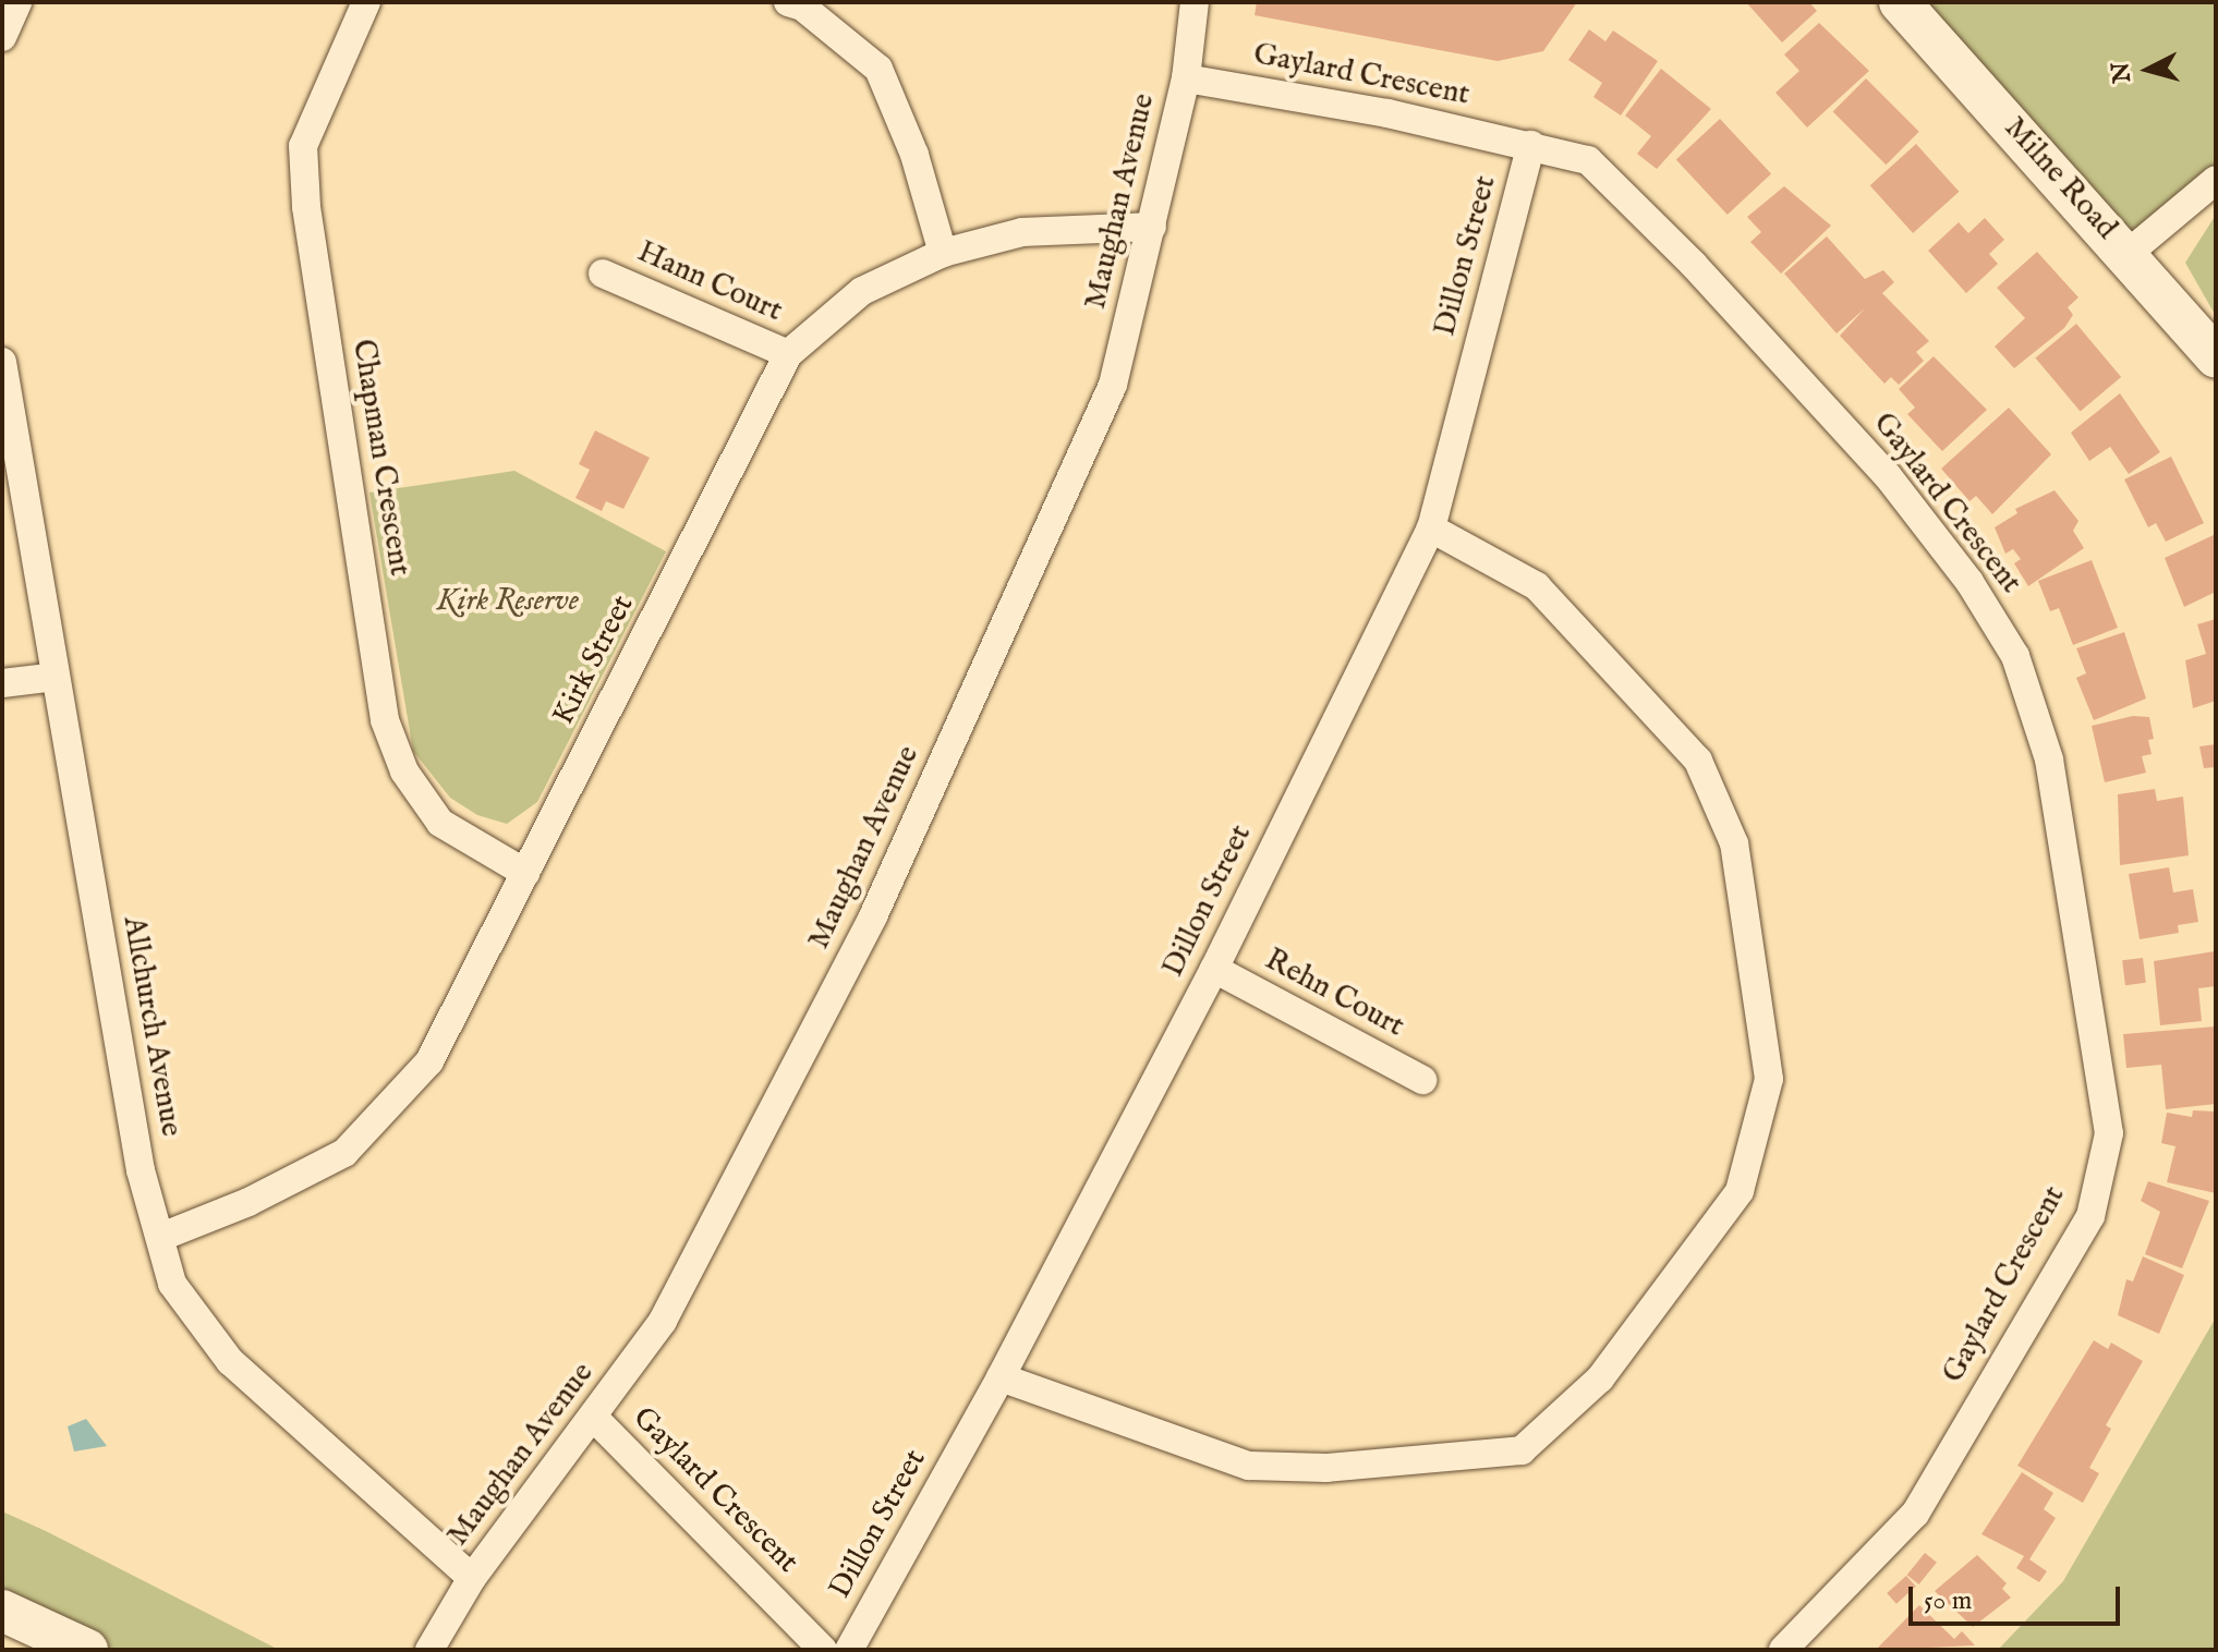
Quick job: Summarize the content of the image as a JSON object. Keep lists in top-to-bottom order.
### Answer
{
  "streets": {
    "main road": ["Milne Road"],
    "street": [
      "Gaylard Crescent",
      "Maughan Avenue",
      "Dillon Street",
      "Hann Court",
      "Chapman Crescent",
      "Kirk Street",
      "Rehn Court",
      "Allchurch Avenue"
    ]
  },
  "crossings": [
    ["Gaylard Crescent", "Maughan Avenue"],
    ["Gaylard Crescent", "Dillon Street"],
    ["Maughan Avenue", "Kirk Street"],
    ["Maughan Avenue", "Allchurch Avenue"],
    ["Dillon Street", "Rehn Court"],
    ["Hann Court", "Kirk Street"],
    ["Chapman Crescent", "Kirk Street"],
    ["Kirk Street", "Allchurch Avenue"]
  ],
  "parks": ["Kirk Reserve"],
  "scale_bar": "50 m",
  "north": "left"
}
